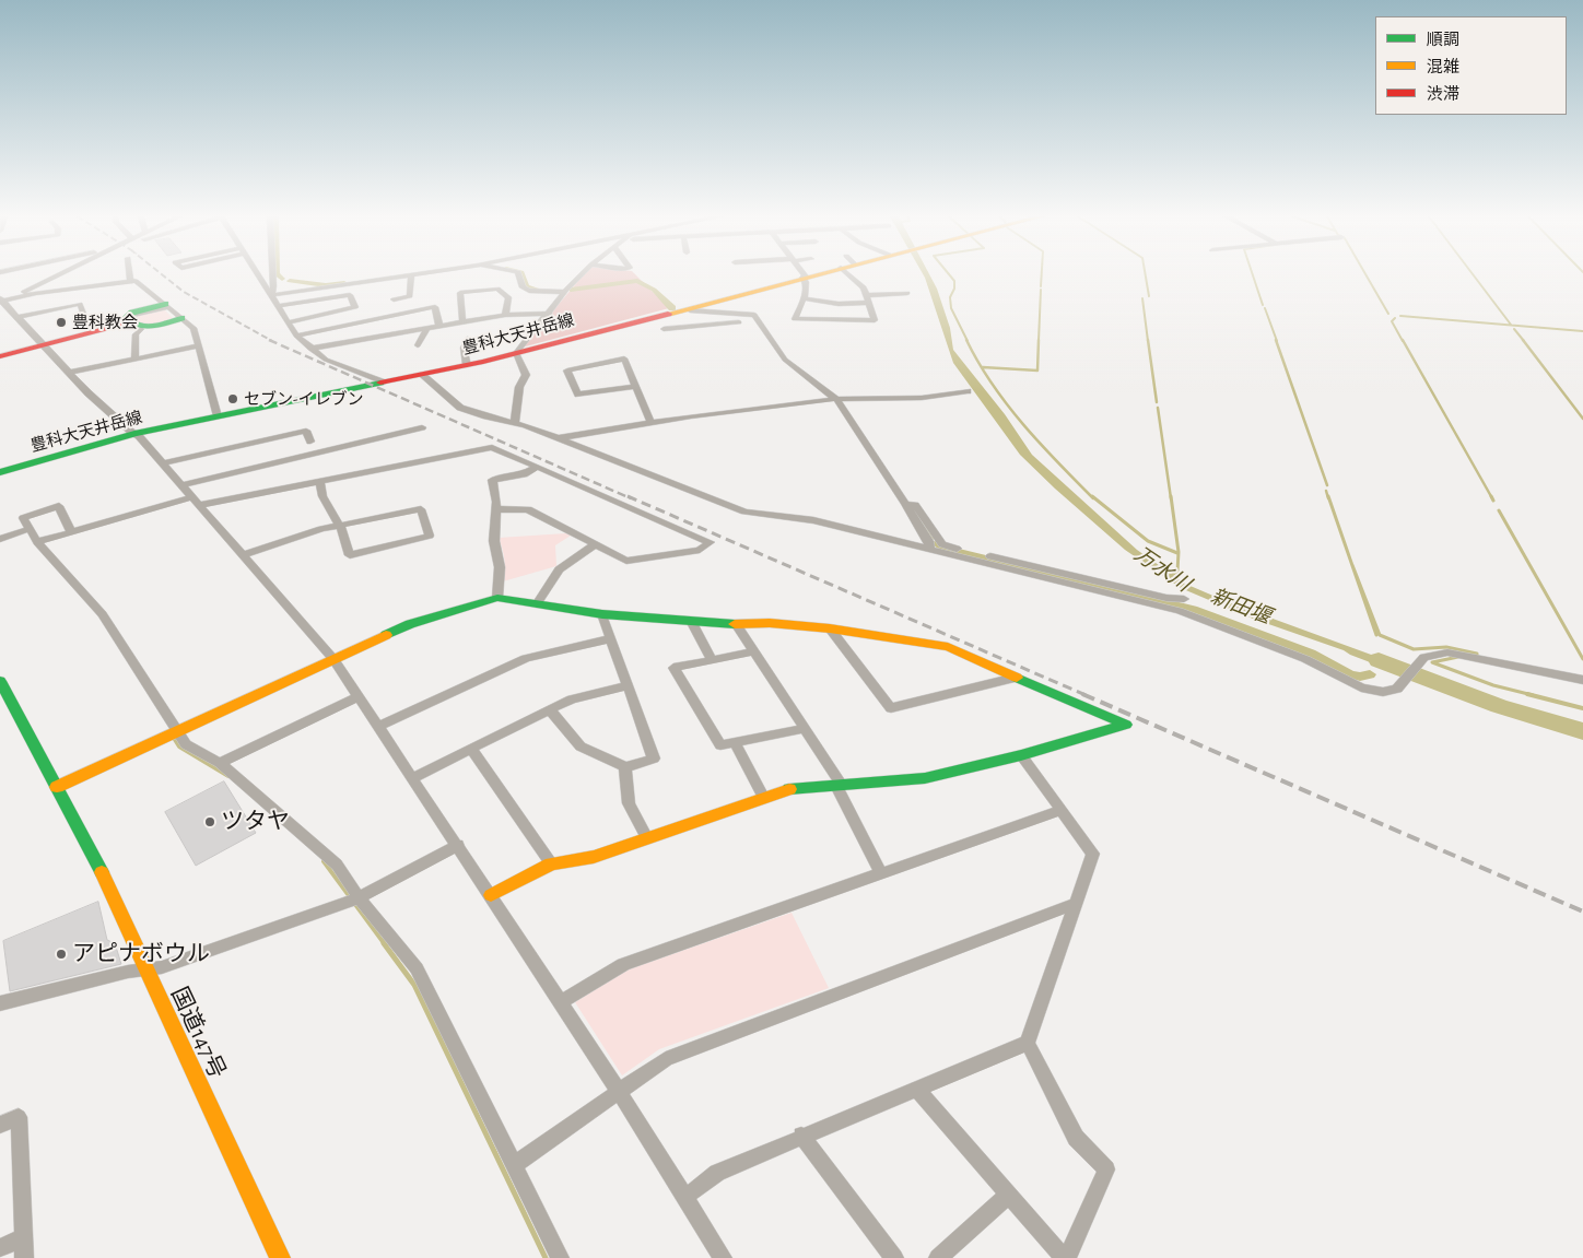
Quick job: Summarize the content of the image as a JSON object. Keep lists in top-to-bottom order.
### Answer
{
  "streets": {
    "main road": ["豊科大天井岳線", "国道147号"]
  },
  "water": ["万水川", "新田堰"],
  "places": [
    "豊科教会",
    "セブン-イレブン",
    "ツタヤ",
    "アピナボウル"
  ],
  "legend": ["順調", "混雑", "渋滞"]
}
